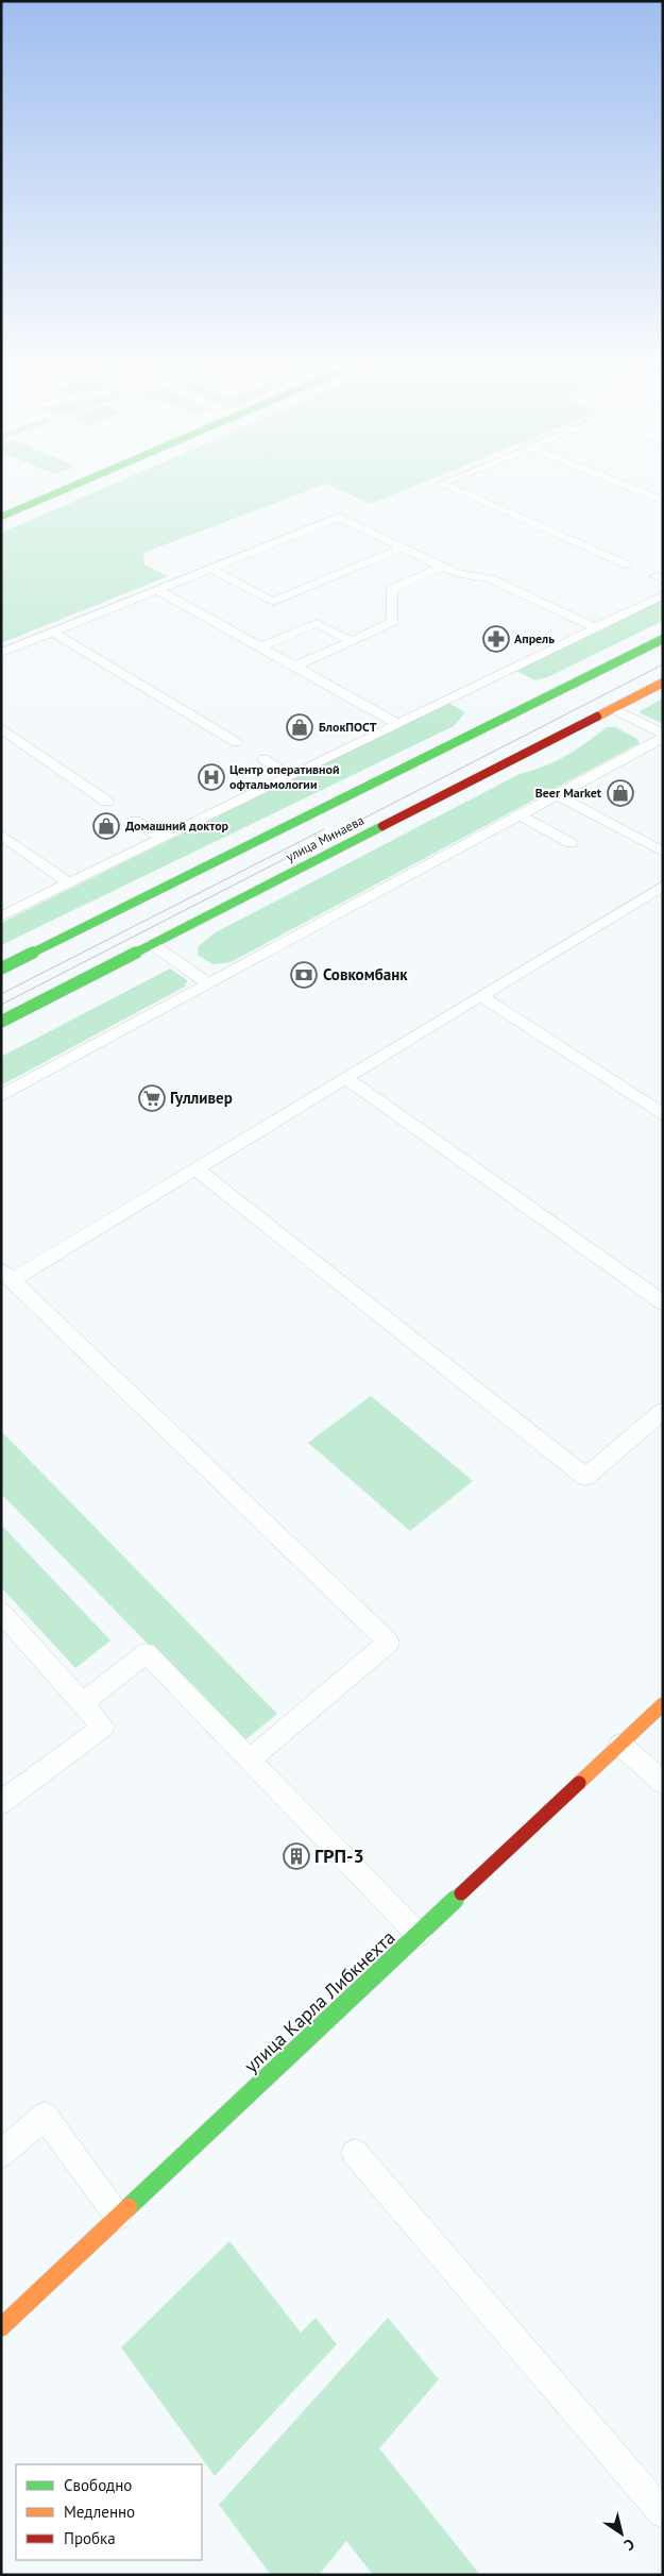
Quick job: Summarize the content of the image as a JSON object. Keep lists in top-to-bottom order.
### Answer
{
  "streets": {
    "main road": ["улица Минаева", "улица Карла Либкнехта"]
  },
  "places": {
    "pharmacy": ["Апрель"],
    "shop": ["БлокПОСТ", "Beer Market", "Домашний доктор"],
    "hospital": ["Центр оперативной офтальмологии"],
    "bank": ["Совкомбанк"],
    "supermarket": ["Гулливер"],
    "building": ["ГРП-3"]
  },
  "legend": ["Свободно", "Медленно", "Пробка"],
  "north": "bottom right"
}
